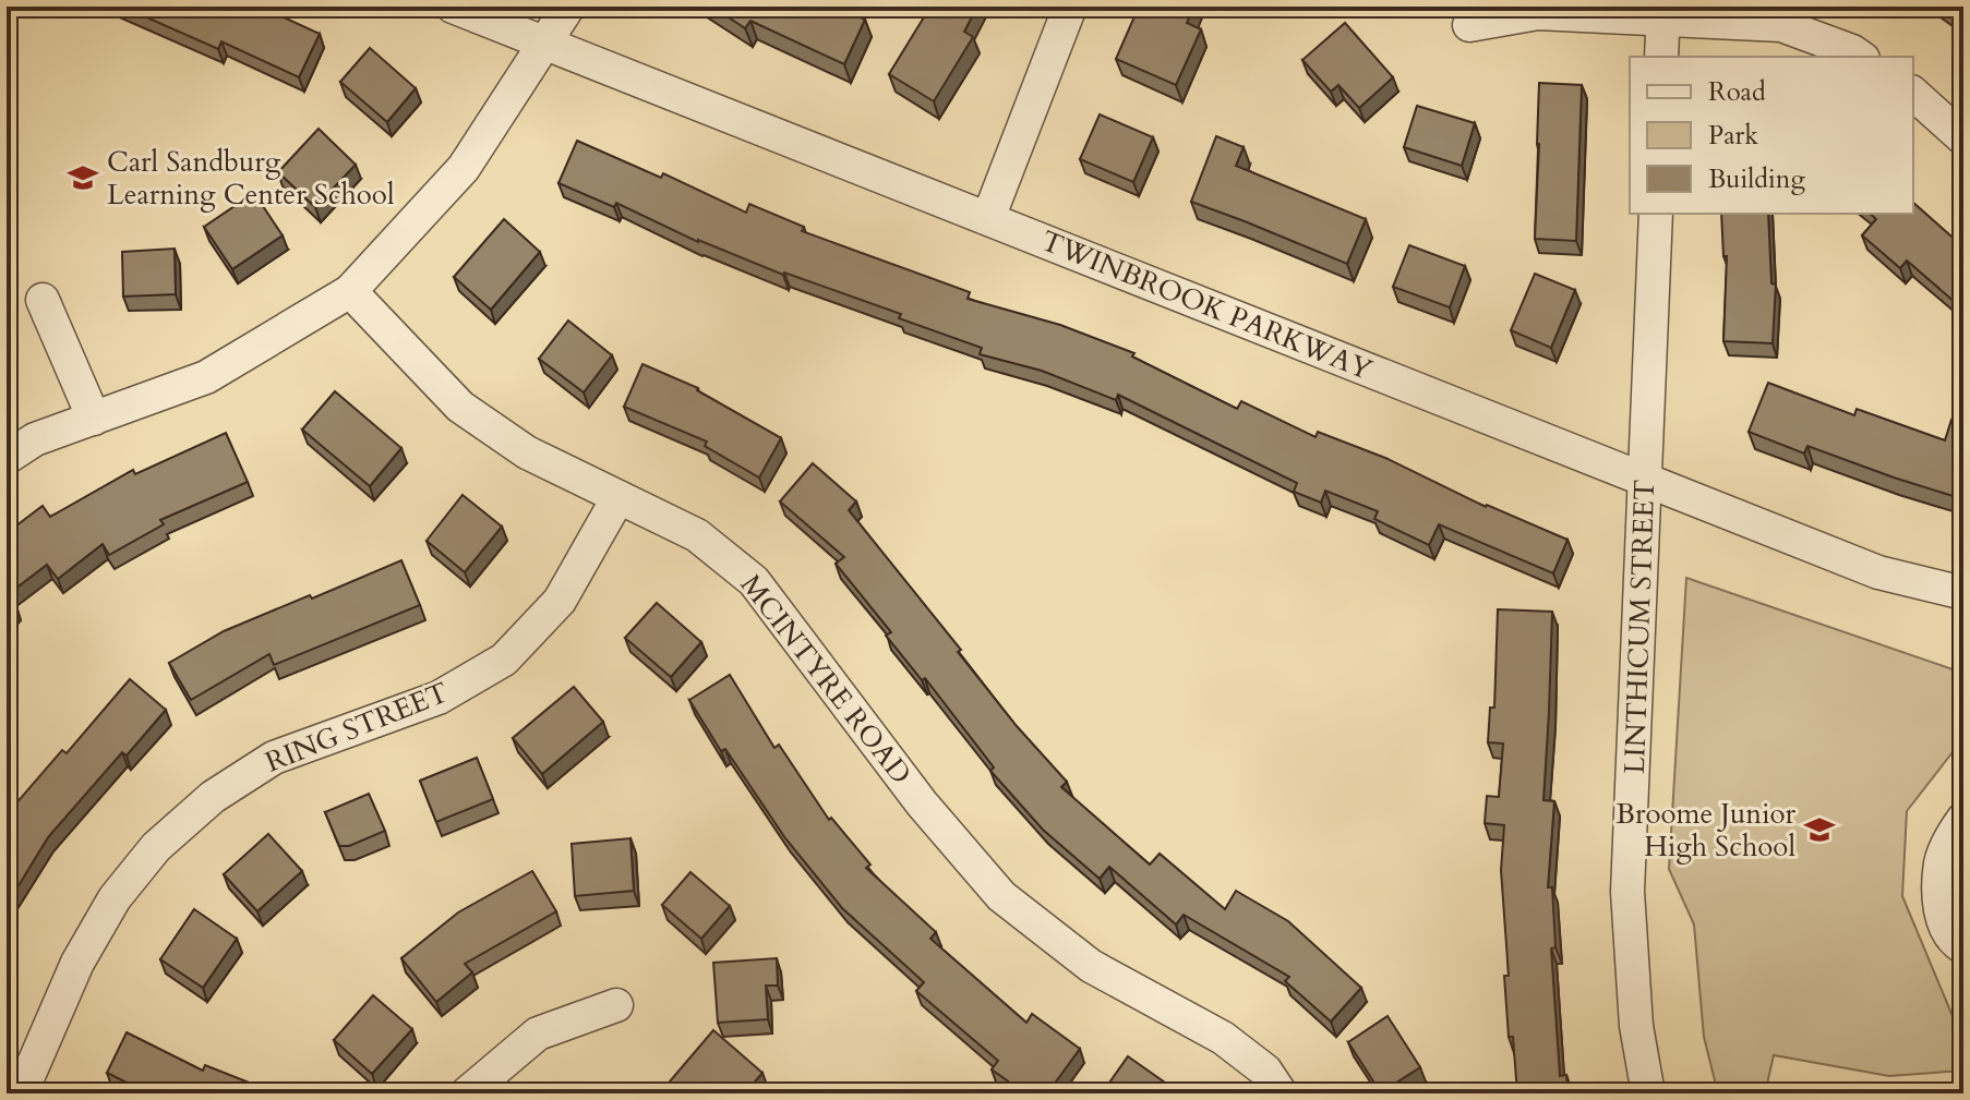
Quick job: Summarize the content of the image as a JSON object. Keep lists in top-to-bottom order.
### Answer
{
  "streets": {
    "street": [
      "TWINBROOK PARKWAY",
      "LINTHICUM STREET",
      "MCINTYRE ROAD",
      "RING STREET"
    ]
  },
  "crossings": [
    ["TWINBROOK PARKWAY", "LINTHICUM STREET"],
    ["MCINTYRE ROAD", "RING STREET"]
  ],
  "places": {
    "school or university": ["Carl Sandburg Learning Center School", "Broome Junior High School"]
  },
  "legend": ["Road", "Park", "Building"]
}
